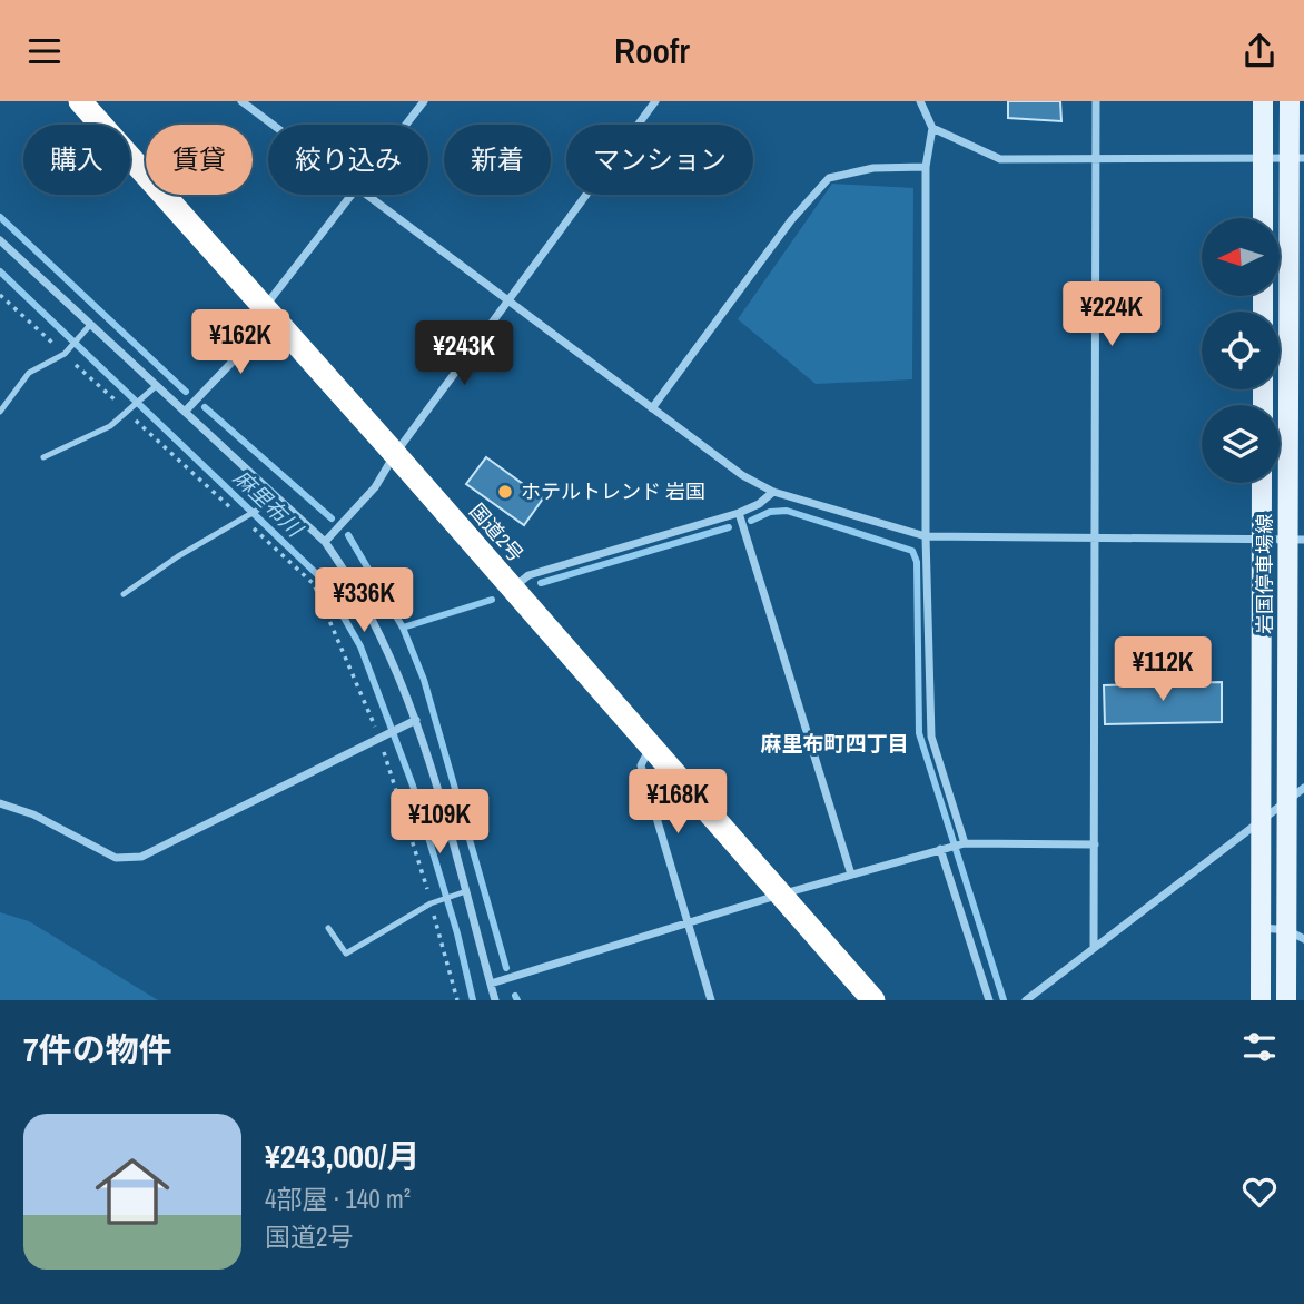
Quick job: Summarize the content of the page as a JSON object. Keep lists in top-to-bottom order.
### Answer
{
  "streets": {
    "highway": ["国道2号"],
    "main road": ["岩国停車場線"]
  },
  "districts": ["麻里布町四丁目"],
  "water": ["麻里布川"],
  "places": ["ホテルトレンド 岩国"],
  "north": "left",
  "page": {
    "header": "Roofr",
    "chip": [
      "購入",
      "賃貸",
      "絞り込み",
      "新着",
      "マンション"
    ],
    "price": [
      "¥224K",
      "¥162K",
      "¥243K",
      "¥336K",
      "¥112K",
      "¥168K",
      "¥109K"
    ],
    "heading": "7件の物件",
    "list": [
      {
        "name": "¥243,000/月",
        "note": "4部屋 · 140 m² · 国道2号"
      }
    ]
  }
}
